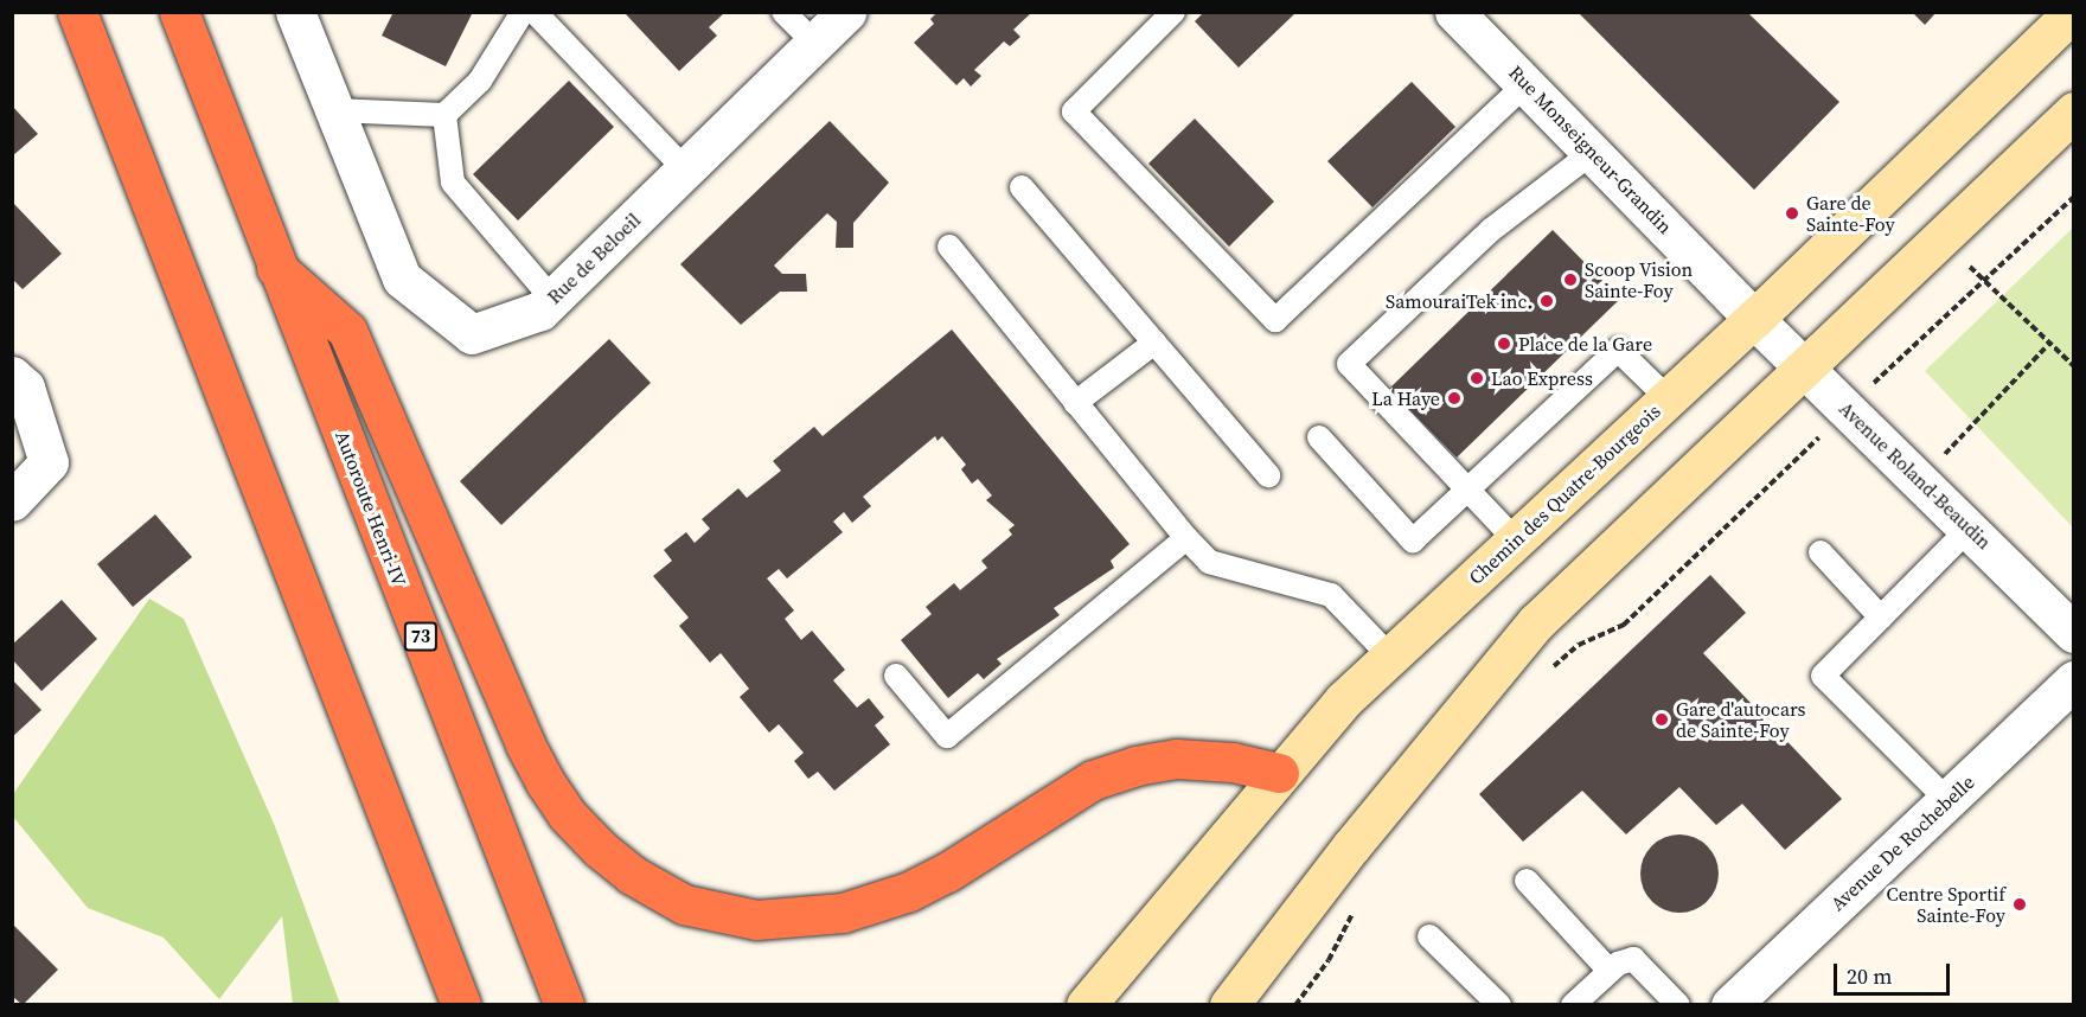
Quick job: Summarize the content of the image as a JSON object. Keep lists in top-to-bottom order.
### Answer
{
  "streets": {
    "highway": ["Autoroute Henri-IV", "73"],
    "main road": ["Chemin des Quatre-Bourgeois"],
    "street": [
      "Rue Monseigneur-Grandin",
      "Rue de Beloeil",
      "Avenue Roland-Beaudin",
      "Avenue De Rochebelle"
    ]
  },
  "crossings": [
    ["Rue Monseigneur-Grandin", "Avenue Roland-Beaudin"],
    ["Rue Monseigneur-Grandin", "Chemin des Quatre-Bourgeois"],
    ["Avenue Roland-Beaudin", "Chemin des Quatre-Bourgeois"]
  ],
  "places": [
    "Gare de Sainte-Foy",
    "Scoop Vision Sainte-Foy",
    "SamouraiTek inc.",
    "Place de la Gare",
    "Lao Express",
    "La Haye",
    "Gare d'autocars de Sainte-Foy",
    "Centre Sportif Sainte-Foy"
  ],
  "scale_bar": "20 m"
}
